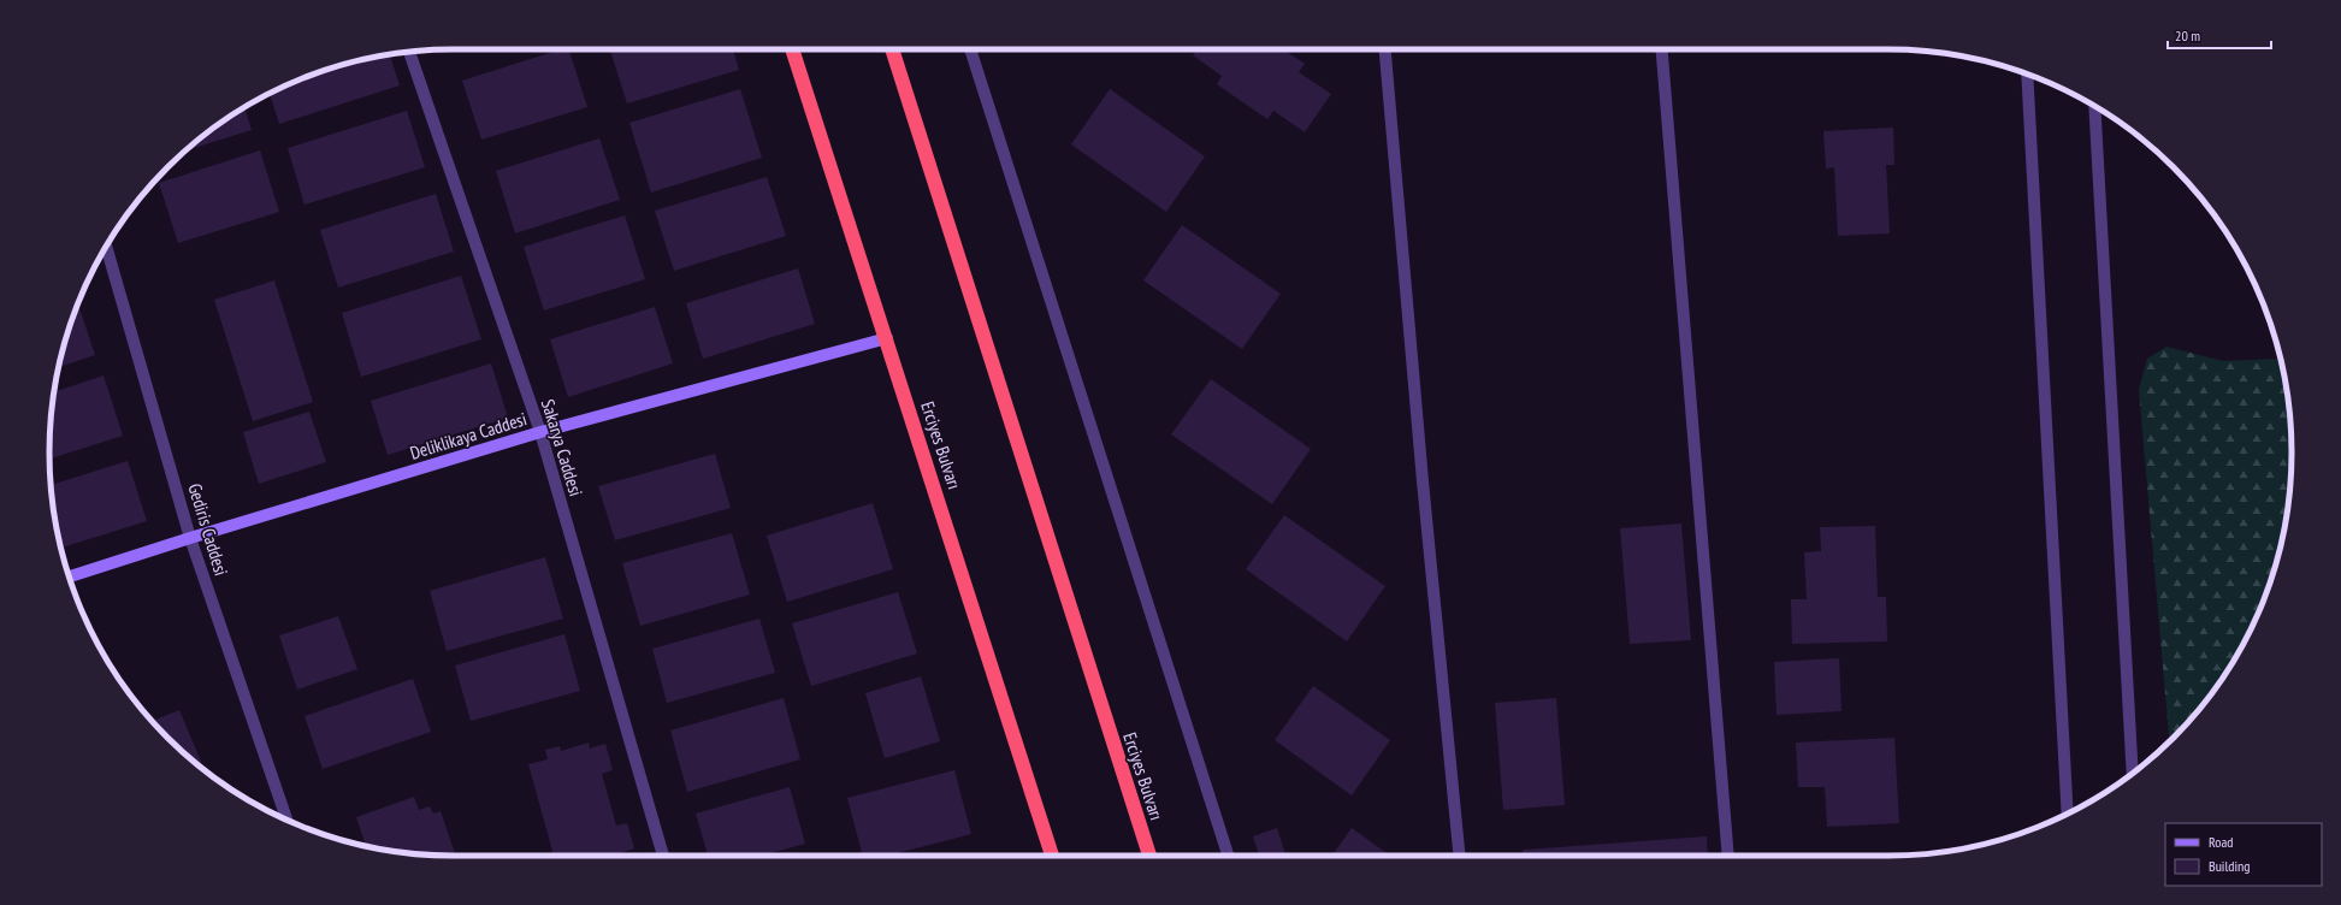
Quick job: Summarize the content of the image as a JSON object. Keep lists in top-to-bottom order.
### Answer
{
  "streets": {
    "highway": ["Erciyes Bulvarı"],
    "street": ["Deliklikaya Caddesi", "Sakarya Caddesi", "Gediris Caddesi"]
  },
  "crossings": [
    ["Deliklikaya Caddesi", "Erciyes Bulvarı"],
    ["Deliklikaya Caddesi", "Sakarya Caddesi"],
    ["Deliklikaya Caddesi", "Gediris Caddesi"]
  ],
  "legend": ["Road", "Building"],
  "scale_bar": "20 m"
}
